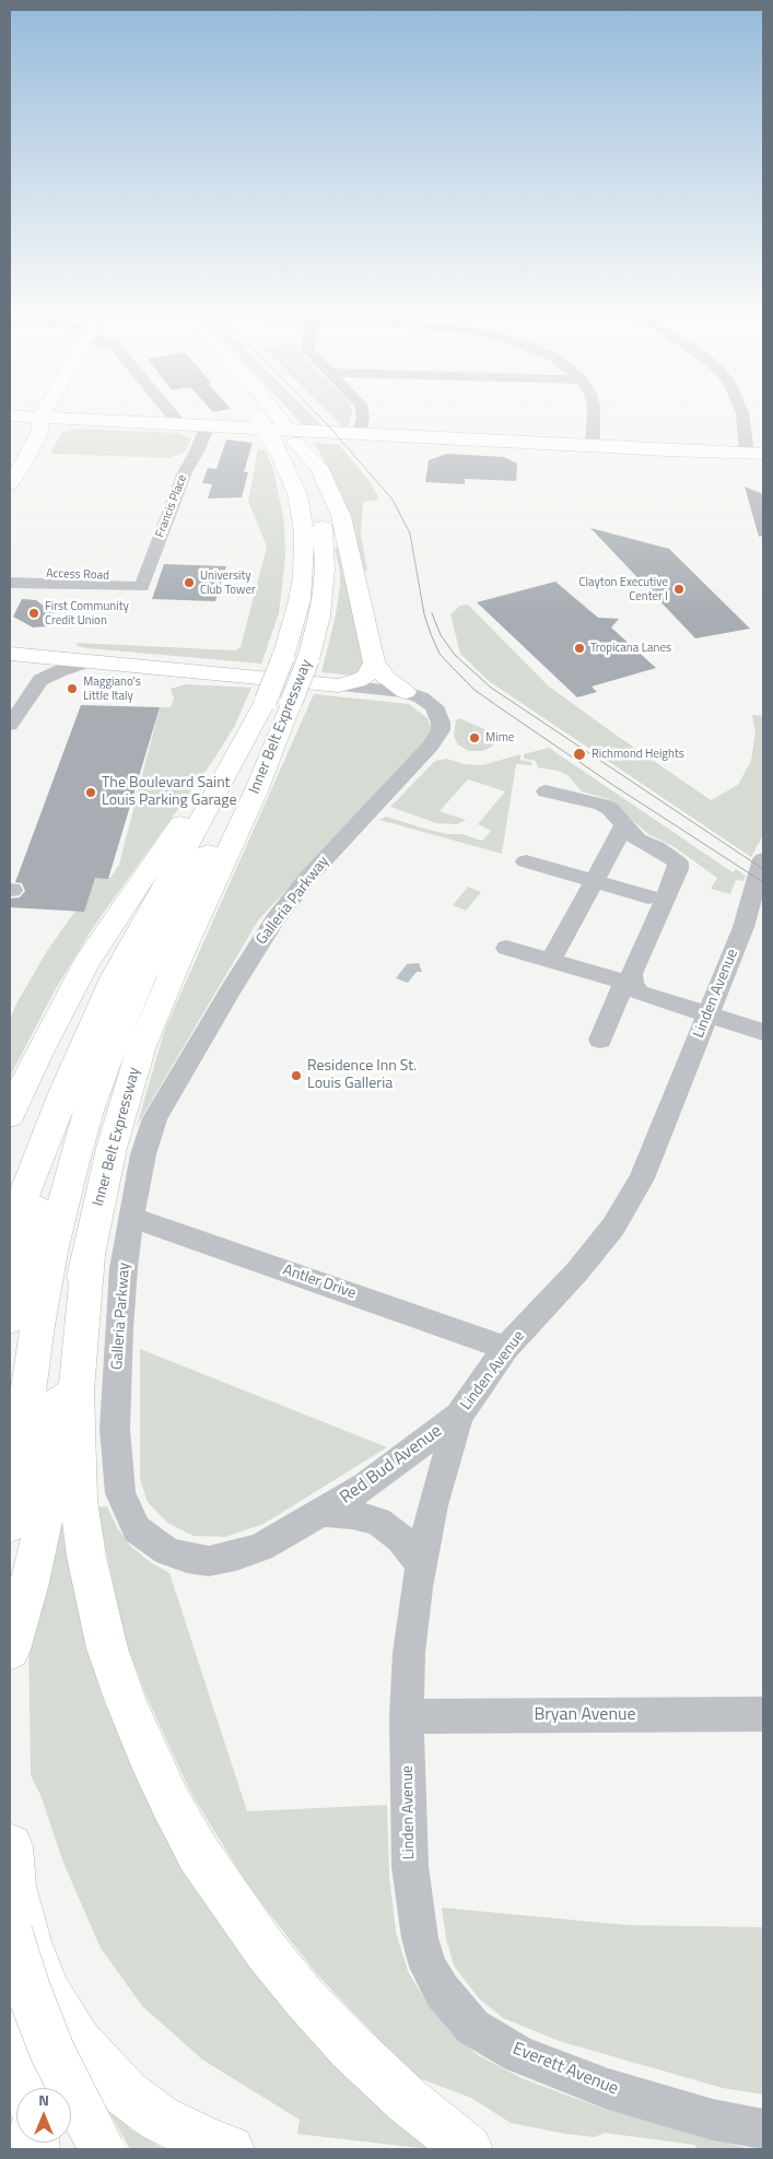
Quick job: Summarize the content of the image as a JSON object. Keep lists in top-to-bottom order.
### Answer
{
  "streets": {
    "main road": ["Inner Belt Expressway", "Galleria Parkway"],
    "street": [
      "Francis Place",
      "Access Road",
      "Linden Avenue",
      "Antler Drive",
      "Red Bud Avenue",
      "Bryan Avenue",
      "Everett Avenue"
    ]
  },
  "crossings": [
    ["Francis Place", "Access Road"],
    ["Galleria Parkway", "Antler Drive"],
    ["Galleria Parkway", "Red Bud Avenue"],
    ["Linden Avenue", "Antler Drive"],
    ["Linden Avenue", "Red Bud Avenue"],
    ["Linden Avenue", "Bryan Avenue"],
    ["Linden Avenue", "Everett Avenue"]
  ],
  "places": [
    "University Club Tower",
    "Clayton Executive Center I",
    "First Community Credit Union",
    "Tropicana Lanes",
    "Maggiano's Little Italy",
    "Mime",
    "Richmond Heights",
    "The Boulevard Saint Louis Parking Garage",
    "Residence Inn St. Louis Galleria"
  ],
  "north": "top"
}
